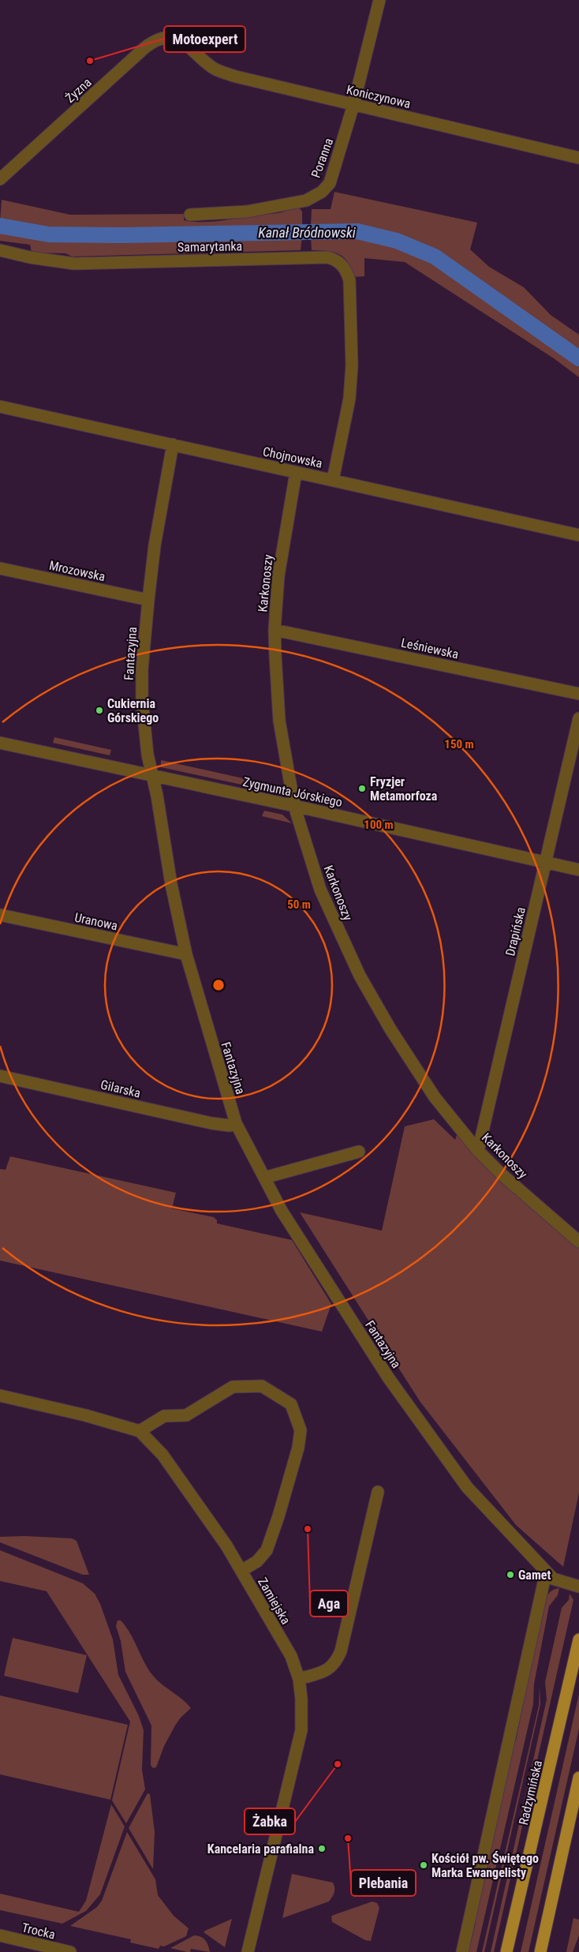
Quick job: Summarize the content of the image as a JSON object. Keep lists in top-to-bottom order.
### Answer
{
  "streets": {
    "main road": ["Radzymińska"],
    "street": [
      "Żyzna",
      "Koniczynowa",
      "Poranna",
      "Samarytanka",
      "Chojnowska",
      "Mrozowska",
      "Karkonoszy",
      "Leśniewska",
      "Fantazyjna",
      "Zygmunta Jórskiego",
      "Uranowa",
      "Drapińska",
      "Gilarska",
      "Zamiejska",
      "Trocka"
    ]
  },
  "crossings": [
    ["Żyzna", "Koniczynowa"],
    ["Koniczynowa", "Poranna"],
    ["Samarytanka", "Chojnowska"],
    ["Chojnowska", "Karkonoszy"],
    ["Chojnowska", "Fantazyjna"],
    ["Mrozowska", "Fantazyjna"],
    ["Karkonoszy", "Leśniewska"],
    ["Karkonoszy", "Zygmunta Jórskiego"],
    ["Karkonoszy", "Drapińska"],
    ["Fantazyjna", "Zygmunta Jórskiego"],
    ["Fantazyjna", "Uranowa"],
    ["Fantazyjna", "Gilarska"],
    ["Zygmunta Jórskiego", "Drapińska"]
  ],
  "water": ["Kanał Bródnowski"],
  "places": [
    "Motoexpert",
    "Cukiernia Górskiego",
    "Fryzjer Metamorfoza",
    "Aga",
    "Gamet",
    "Żabka",
    "Plebania",
    "Kancelaria parafialna",
    "Kościół pw. Świętego Marka Ewangelisty"
  ],
  "rings": ["150 m", "100 m", "50 m"]
}
